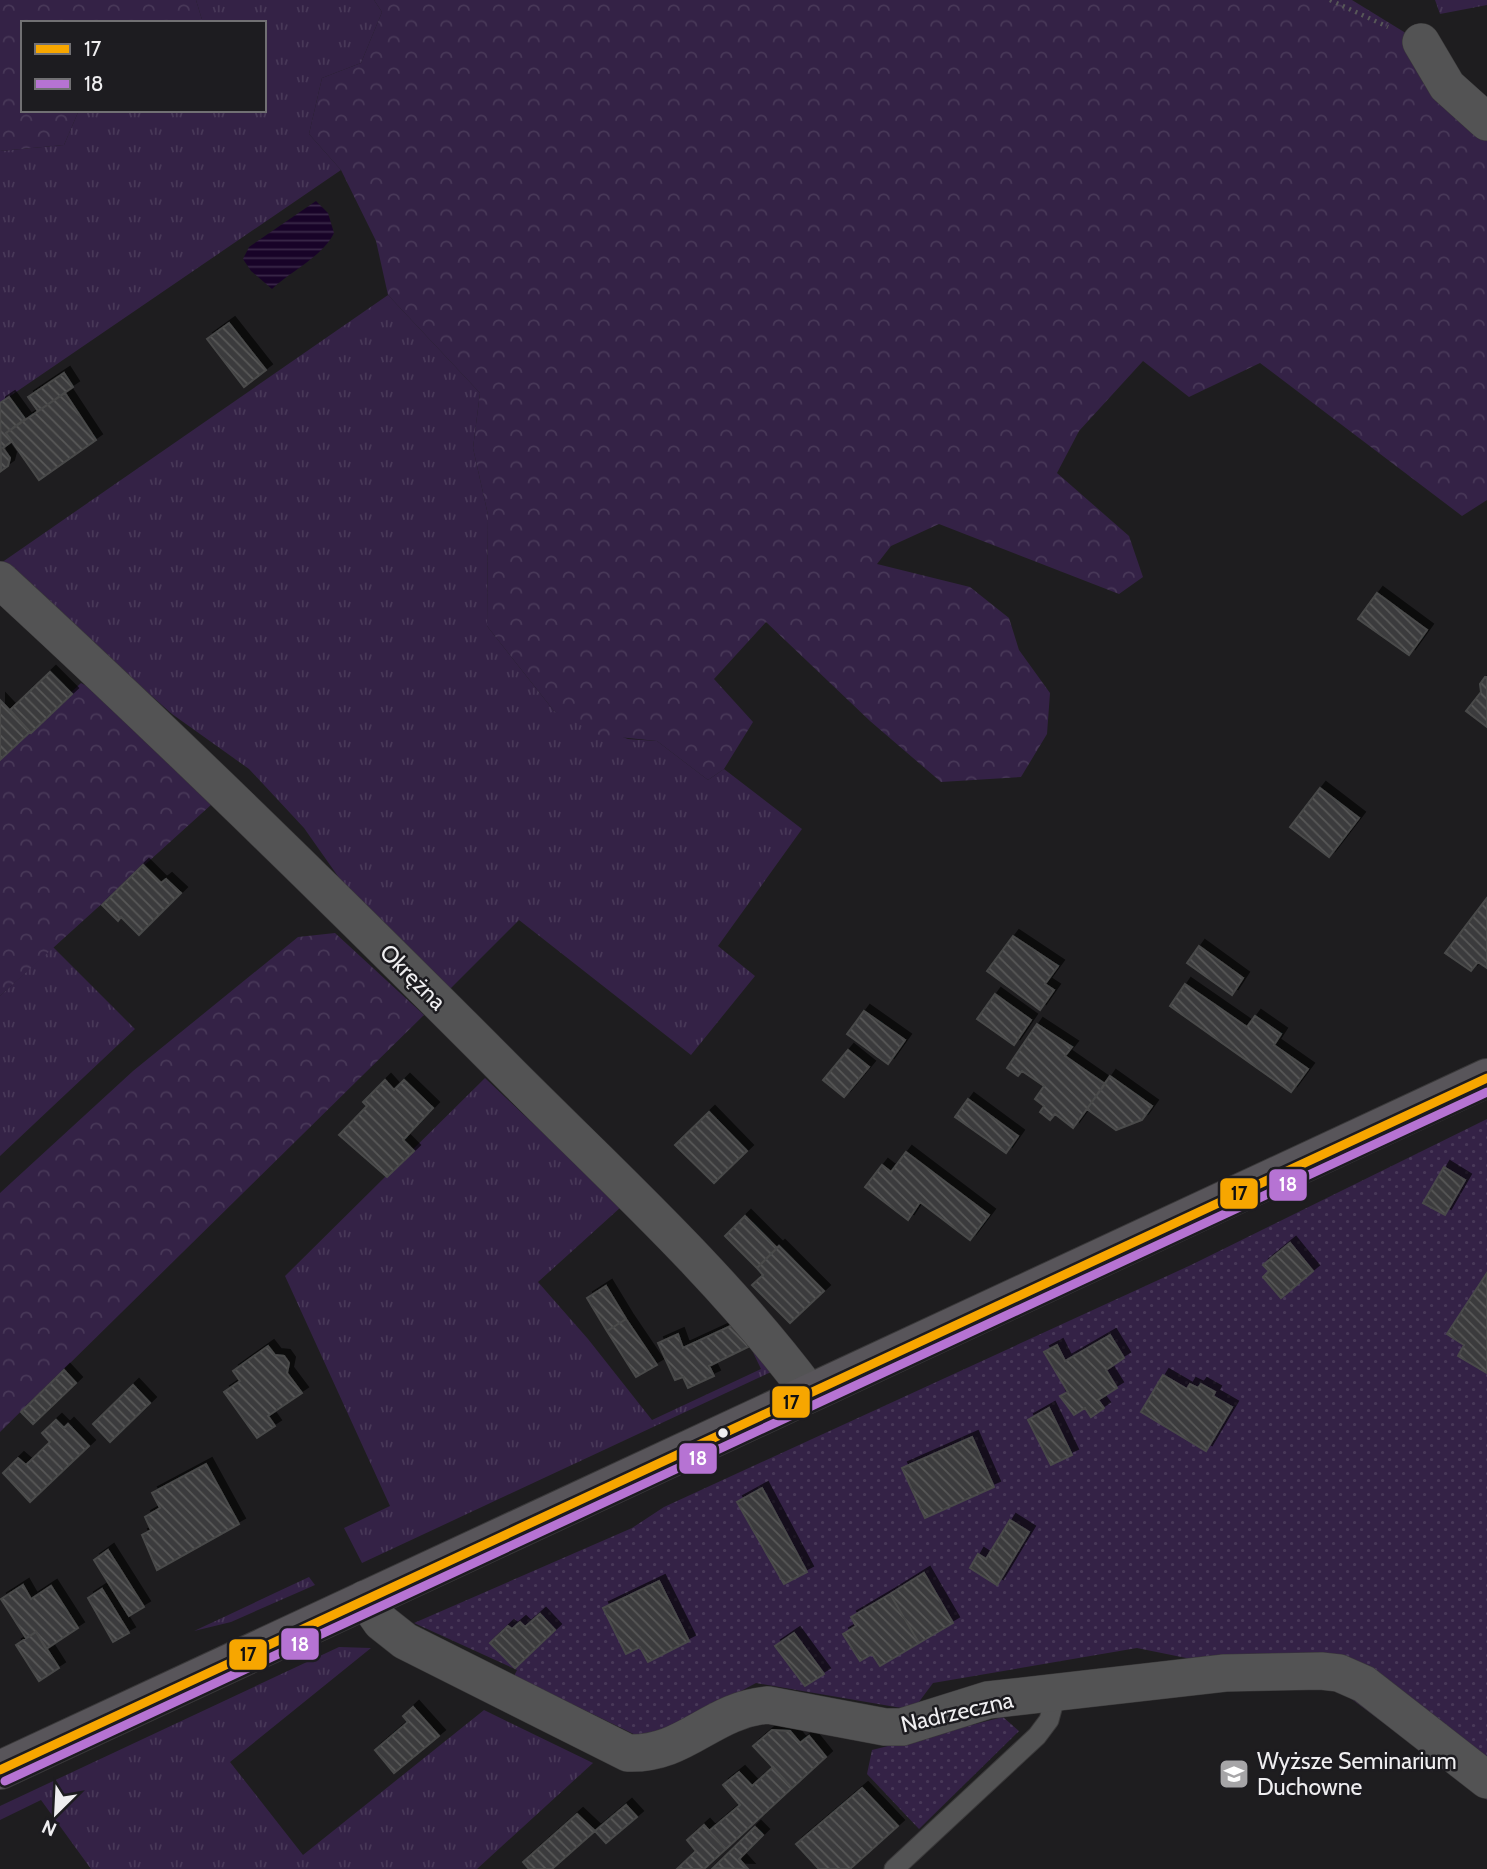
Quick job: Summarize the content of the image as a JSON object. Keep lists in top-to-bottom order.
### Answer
{
  "streets": {
    "street": ["Okrężna", "Nadrzeczna"]
  },
  "places": {
    "school or university": ["Wyższe Seminarium Duchowne"]
  },
  "lines": ["transit line 17", "transit line 18"],
  "legend": ["17", "18"],
  "north": "bottom left"
}
